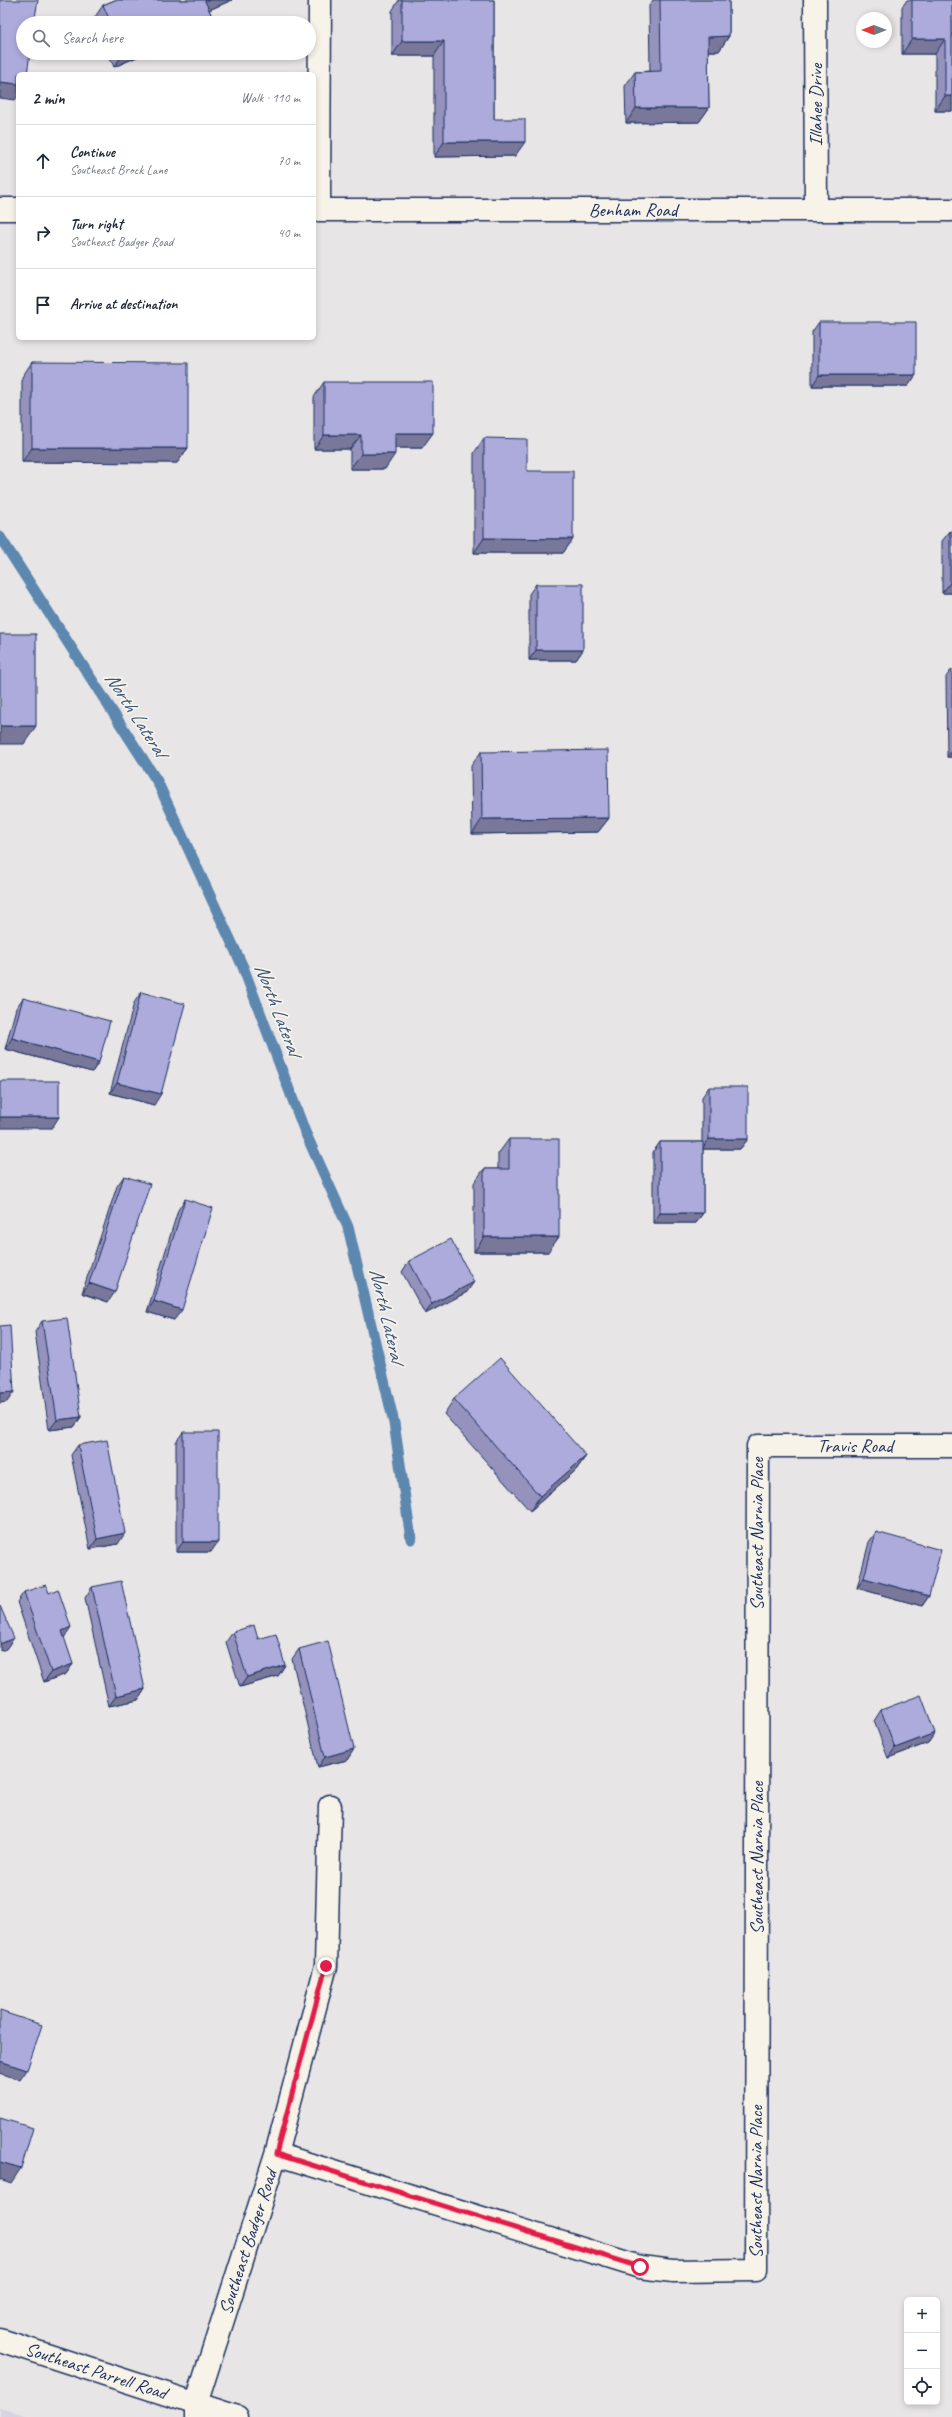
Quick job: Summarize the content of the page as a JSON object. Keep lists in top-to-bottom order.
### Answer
{
  "streets": {
    "street": [
      "Illahee Drive",
      "Benham Road",
      "Travis Road",
      "Southeast Narnia Place",
      "Southeast Badger Road",
      "Southeast Parrell Road"
    ]
  },
  "crossings": [
    ["Illahee Drive", "Benham Road"],
    ["Travis Road", "Southeast Narnia Place"],
    ["Southeast Narnia Place", "Southeast Badger Road"],
    ["Southeast Badger Road", "Southeast Parrell Road"]
  ],
  "water": ["North Lateral"],
  "north": "left",
  "page": {
    "search": "Search here",
    "heading": ["2 min", "Walk · 110 m"],
    "list": [
      ["Continue", "Southeast Brock Lane", "70 m"],
      ["Turn right", "Southeast Badger Road", "40 m"],
      "Arrive at destination"
    ],
    "map_buttons": ["+", "−"]
  }
}
